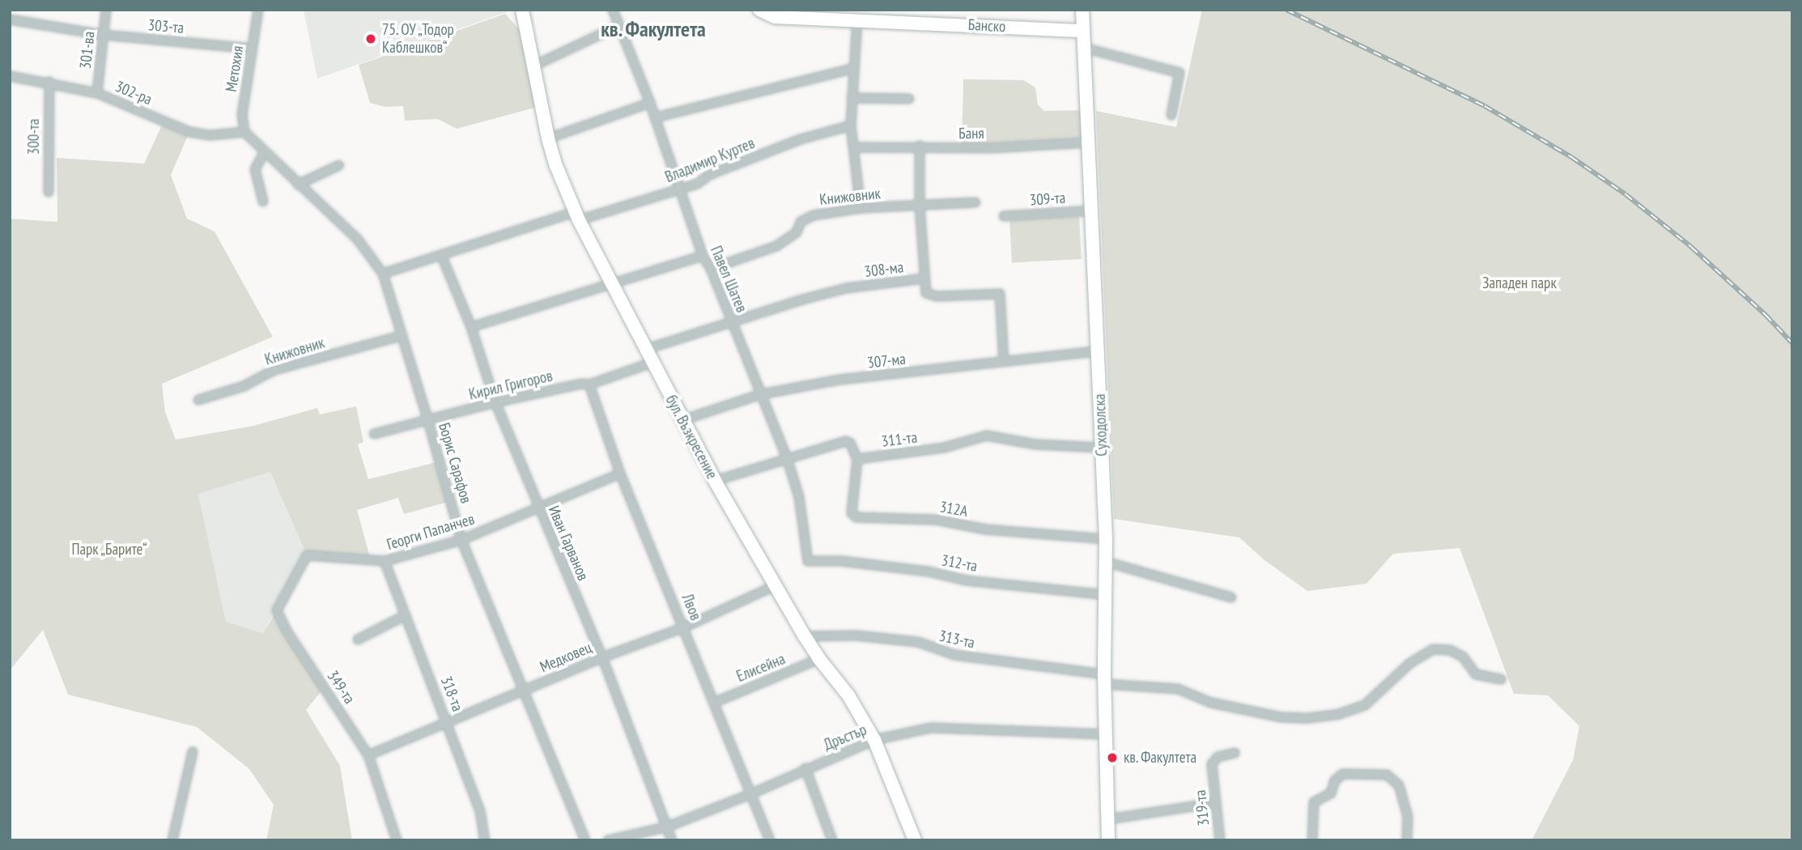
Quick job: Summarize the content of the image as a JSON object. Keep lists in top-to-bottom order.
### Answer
{
  "streets": {
    "street": [
      "Банско",
      "303-та",
      "301-ва",
      "Метохия",
      "302-ра",
      "Баня",
      "300-та",
      "Владимир Куртев",
      "Книжовник",
      "309-та",
      "308-ма",
      "Павел Шатев",
      "307-ма",
      "Кирил Григоров",
      "Суходолска",
      "бул. Възкресение",
      "311-та",
      "Борис Сарафов",
      "312А",
      "Георги Папанчев",
      "Иван Гарванов",
      "312-та",
      "Лвов",
      "313-та",
      "Медковец",
      "Елисейна",
      "349-та",
      "318-та",
      "Дръстър",
      "319-та"
    ]
  },
  "crossings": [
    ["Банско", "Суходолска"],
    ["303-та", "301-ва"],
    ["303-та", "Метохия"],
    ["301-ва", "302-ра"],
    ["Метохия", "302-ра"],
    ["Метохия", "Борис Сарафов"],
    ["302-ра", "300-та"],
    ["302-ра", "Борис Сарафов"],
    ["Баня", "Суходолска"],
    ["Владимир Куртев", "Павел Шатев"],
    ["Владимир Куртев", "бул. Възкресение"],
    ["Владимир Куртев", "Борис Сарафов"],
    ["Владимир Куртев", "Иван Гарванов"],
    ["Книжовник", "Павел Шатев"],
    ["Книжовник", "Борис Сарафов"],
    ["309-та", "Суходолска"],
    ["308-ма", "Павел Шатев"],
    ["308-ма", "307-ма"],
    ["Павел Шатев", "307-ма"],
    ["Павел Шатев", "312-та"],
    ["307-ма", "Суходолска"],
    ["307-ма", "бул. Възкресение"],
    ["Кирил Григоров", "бул. Възкресение"],
    ["Кирил Григоров", "Борис Сарафов"],
    ["Кирил Григоров", "Иван Гарванов"],
    ["Кирил Григоров", "Лвов"],
    ["Суходолска", "311-та"],
    ["Суходолска", "312А"],
    ["Суходолска", "312-та"],
    ["Суходолска", "313-та"],
    ["Суходолска", "Дръстър"],
    ["бул. Възкресение", "313-та"],
    ["бул. Възкресение", "Медковец"],
    ["бул. Възкресение", "Елисейна"],
    ["бул. Възкресение", "Дръстър"],
    ["311-та", "312А"],
    ["Борис Сарафов", "Георги Папанчев"],
    ["Борис Сарафов", "Медковец"],
    ["Георги Папанчев", "Иван Гарванов"],
    ["Георги Папанчев", "Лвов"],
    ["Георги Папанчев", "349-та"],
    ["Георги Папанчев", "318-та"],
    ["Иван Гарванов", "Медковец"],
    ["Иван Гарванов", "Дръстър"],
    ["Лвов", "Медковец"],
    ["Лвов", "Елисейна"],
    ["Лвов", "Дръстър"],
    ["Медковец", "349-та"],
    ["Медковец", "318-та"]
  ],
  "districts": ["кв. Факултета"],
  "parks": ["Западен парк", "Парк „Барите“"],
  "places": ["75. ОУ „Тодор Каблешков“", "кв. Факултета"]
}
